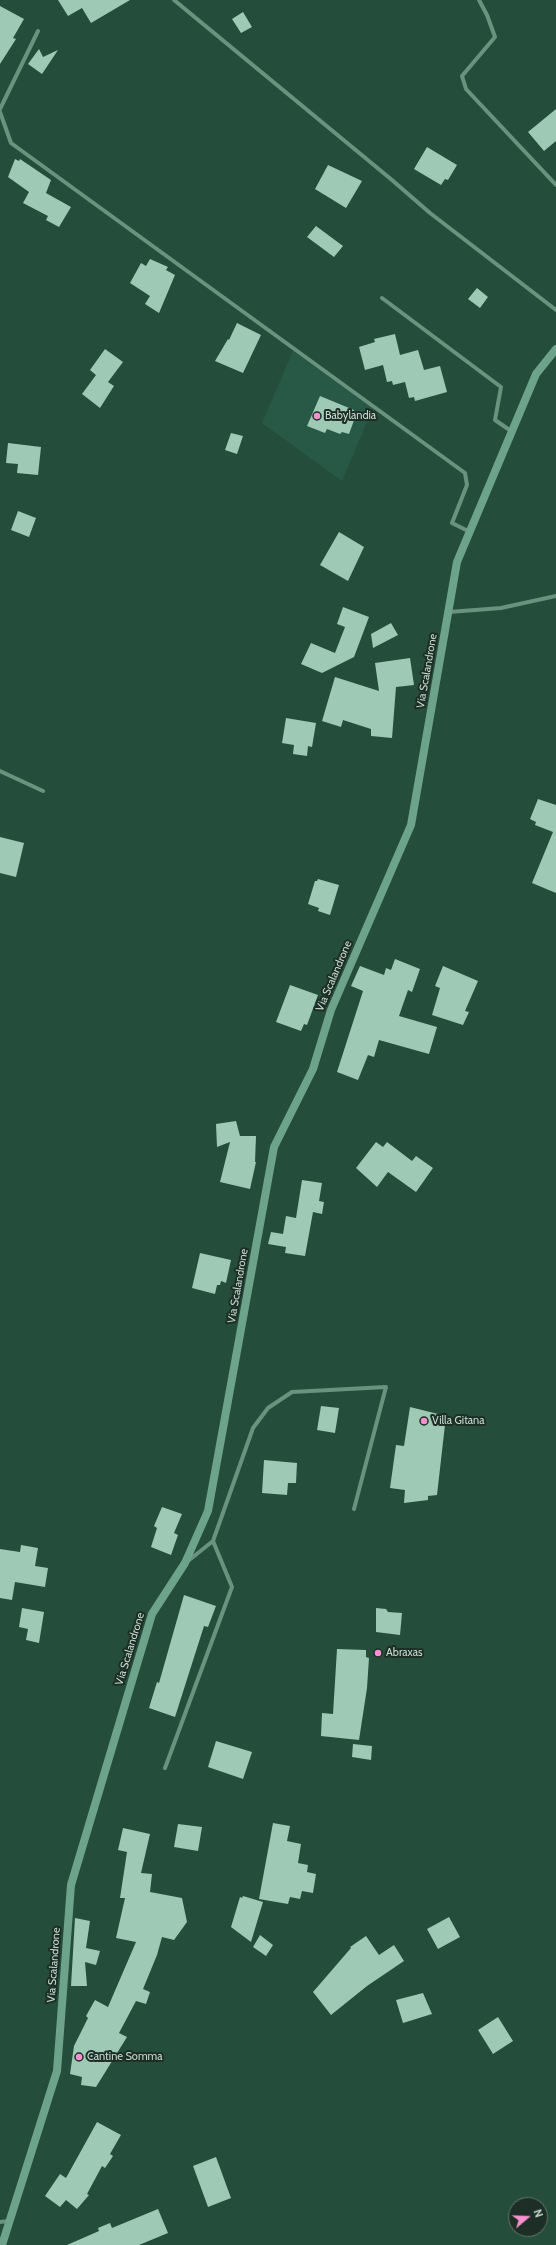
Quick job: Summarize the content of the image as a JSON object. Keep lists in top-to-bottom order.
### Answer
{
  "streets": {
    "street": ["Via Scalandrone"]
  },
  "places": [
    "Babylandia",
    "Villa Gitana",
    "Abraxas",
    "Cantine Somma"
  ],
  "north": "right"
}
